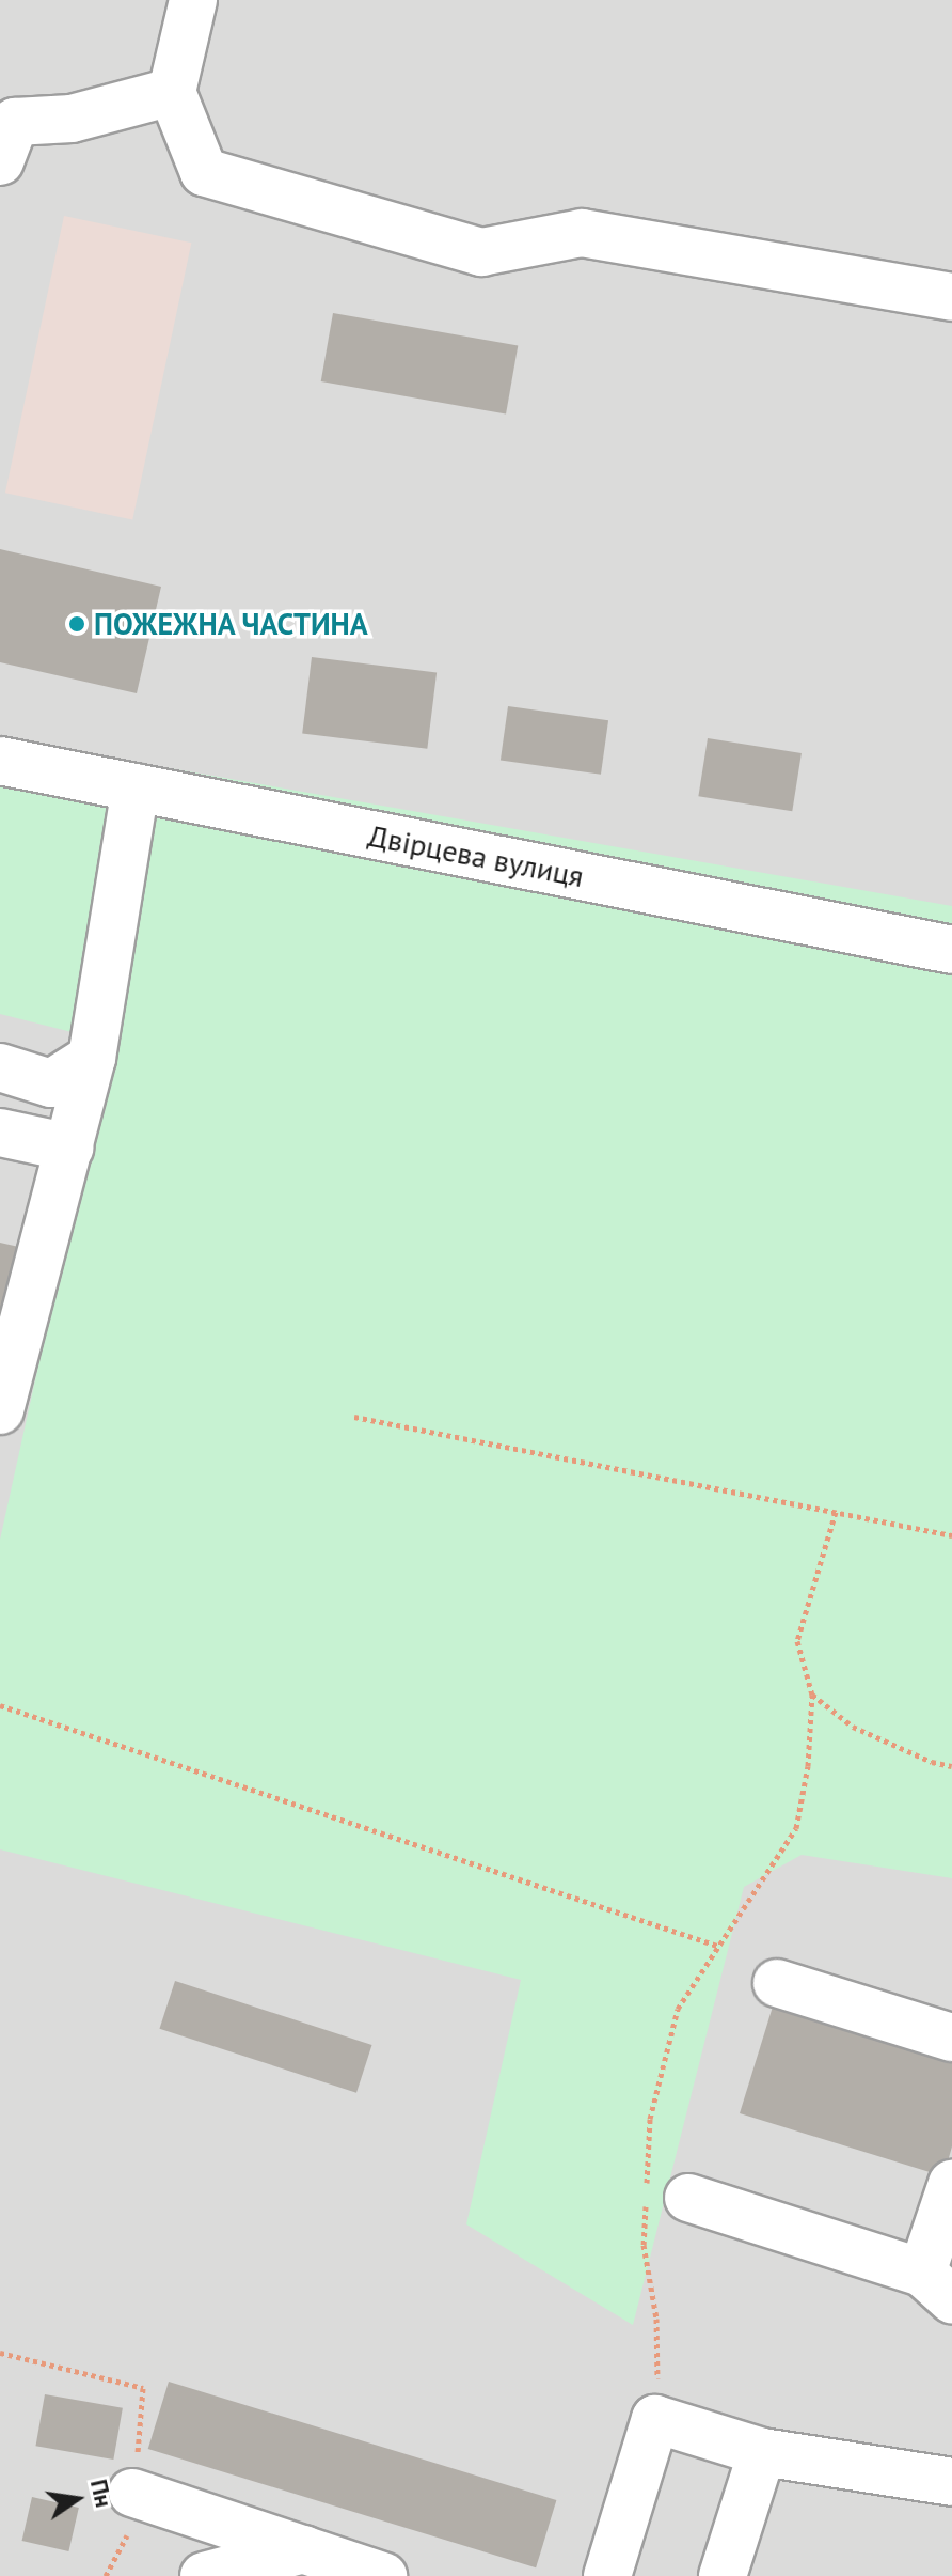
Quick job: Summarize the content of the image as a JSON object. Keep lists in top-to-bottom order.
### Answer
{
  "streets": {
    "street": ["Двірцева вулиця"]
  },
  "places": ["ПОЖЕЖНА ЧАСТИНА"],
  "north": "right"
}
